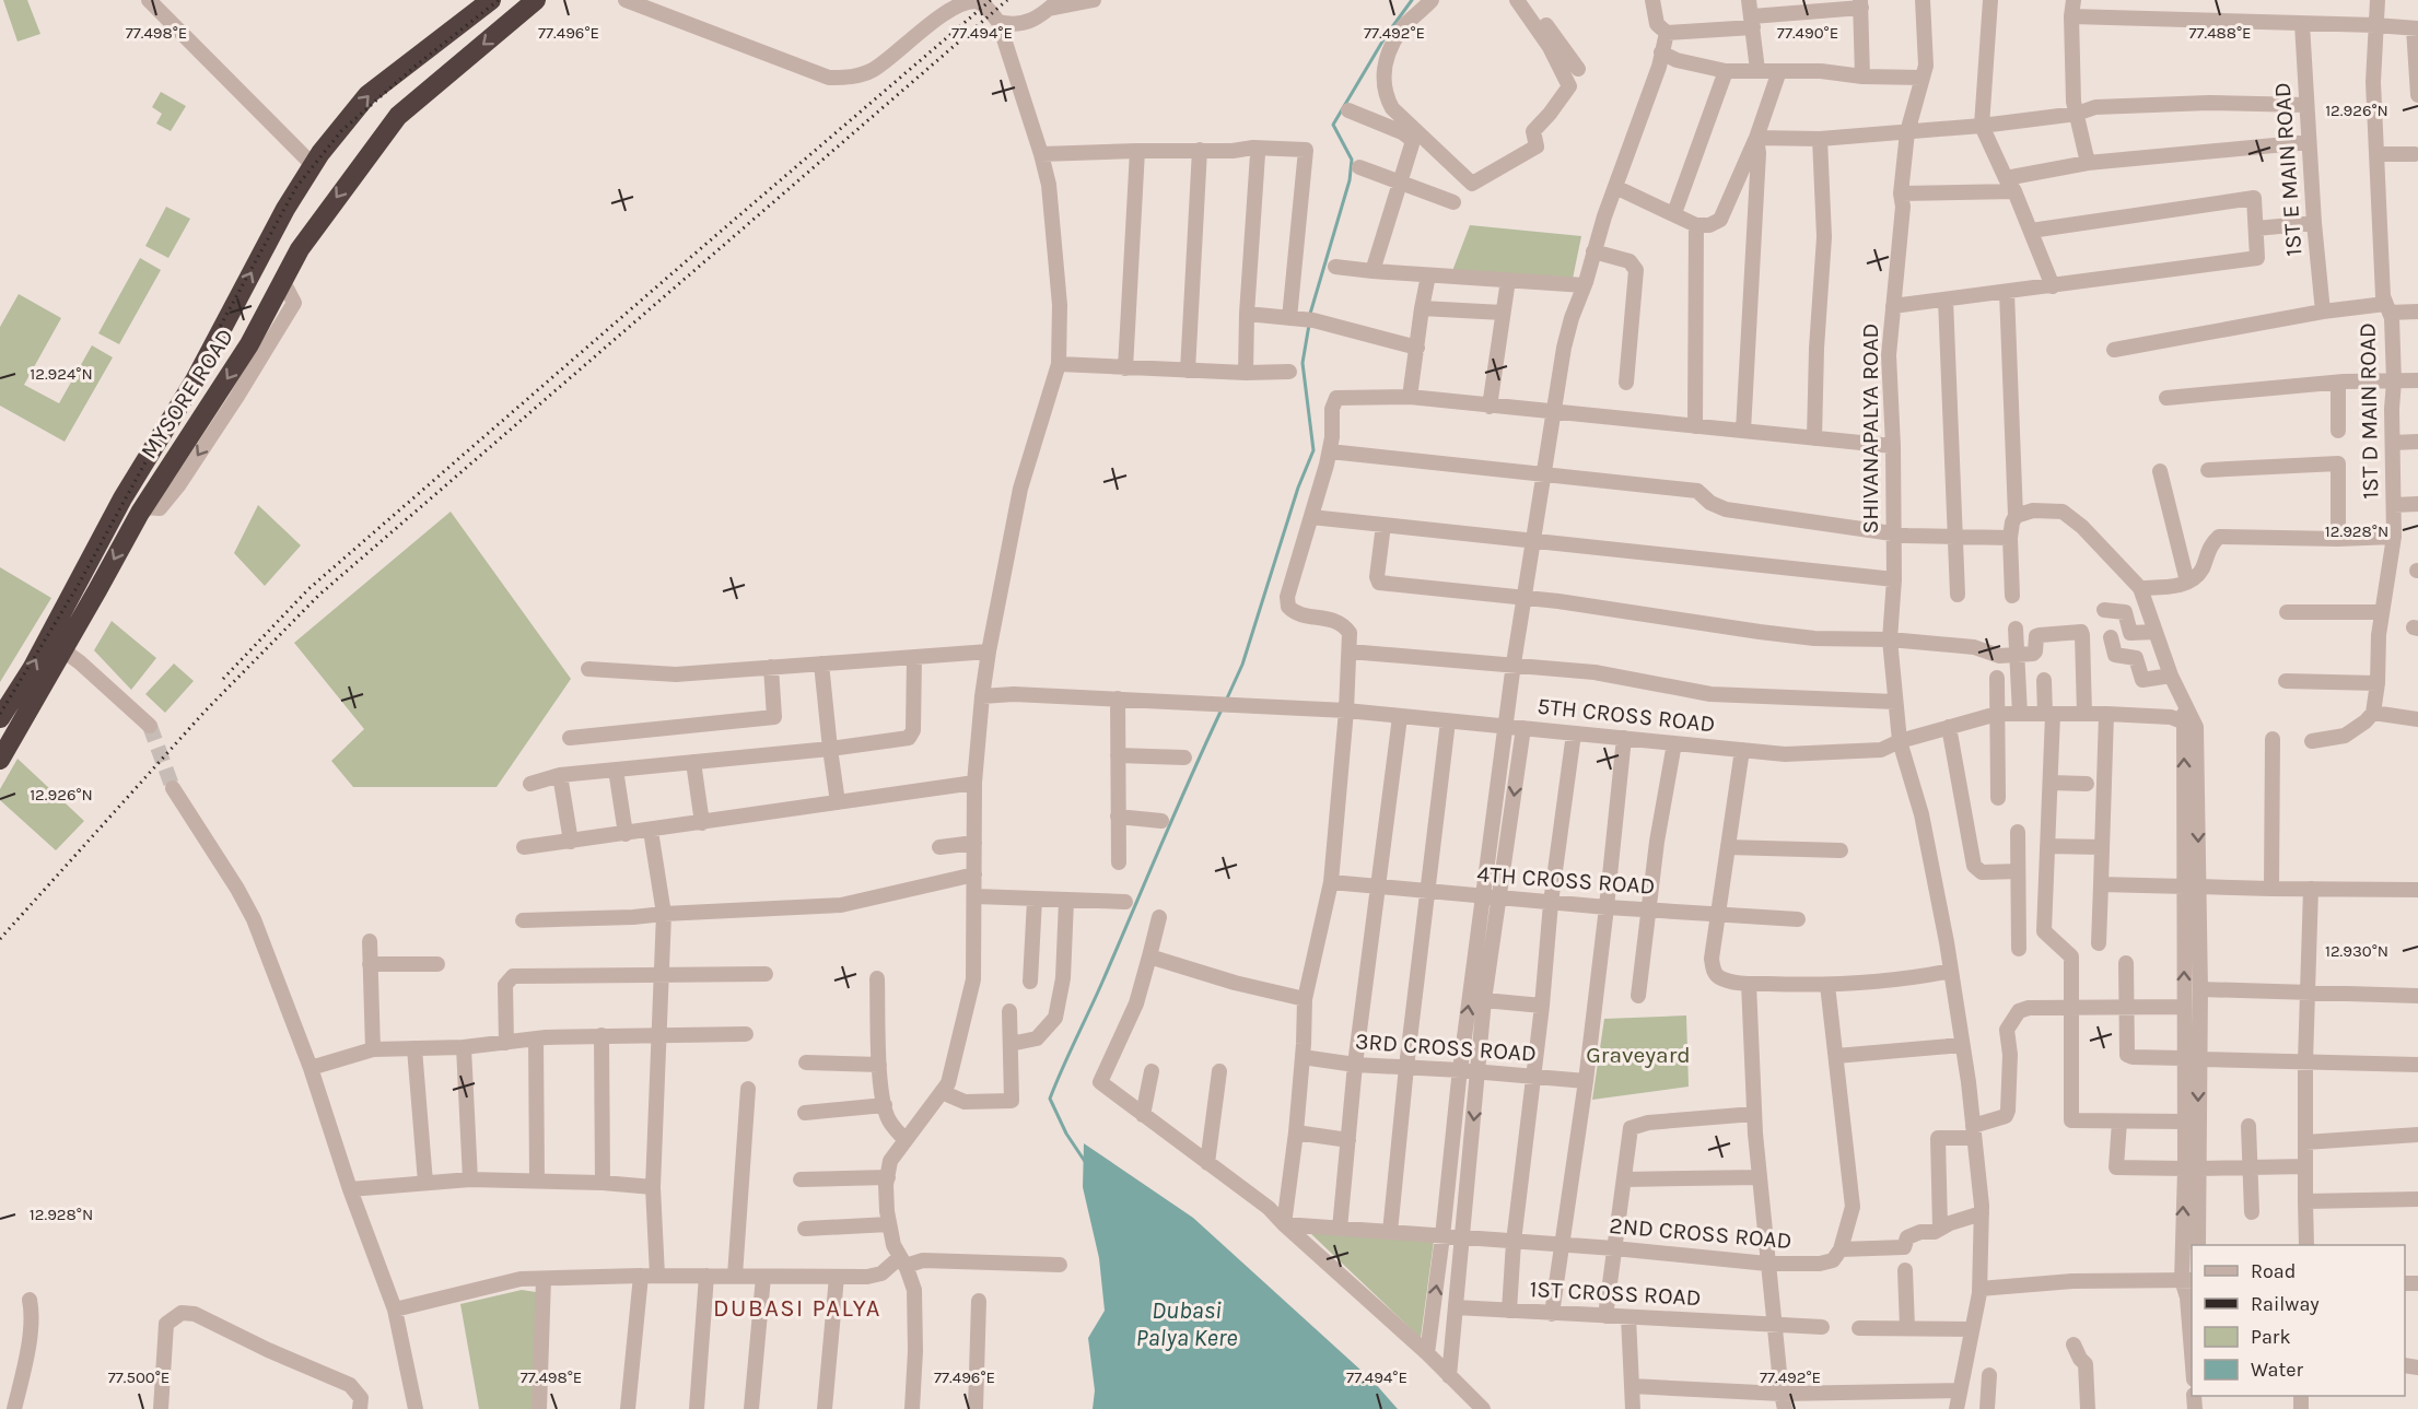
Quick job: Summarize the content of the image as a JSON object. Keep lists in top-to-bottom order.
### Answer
{
  "streets": {
    "highway": ["MYSORE ROAD"],
    "street": [
      "1ST E MAIN ROAD",
      "1ST D MAIN ROAD",
      "SHIVANAPALYA ROAD",
      "5TH CROSS ROAD",
      "4TH CROSS ROAD",
      "3RD CROSS ROAD",
      "2ND CROSS ROAD",
      "1ST CROSS ROAD"
    ]
  },
  "crossings": [
    ["SHIVANAPALYA ROAD", "5TH CROSS ROAD"]
  ],
  "districts": ["DUBASI PALYA"],
  "water": ["Dubasi Palya Kere"],
  "parks": ["Graveyard"],
  "legend": [
    "Road",
    "Railway",
    "Park",
    "Water"
  ],
  "coordinates": [
    "77.498°E",
    "77.496°E",
    "77.494°E",
    "77.492°E",
    "77.490°E",
    "77.488°E",
    "12.926°N",
    "12.924°N",
    "12.928°N",
    "12.930°N",
    "77.500°E"
  ]
}
